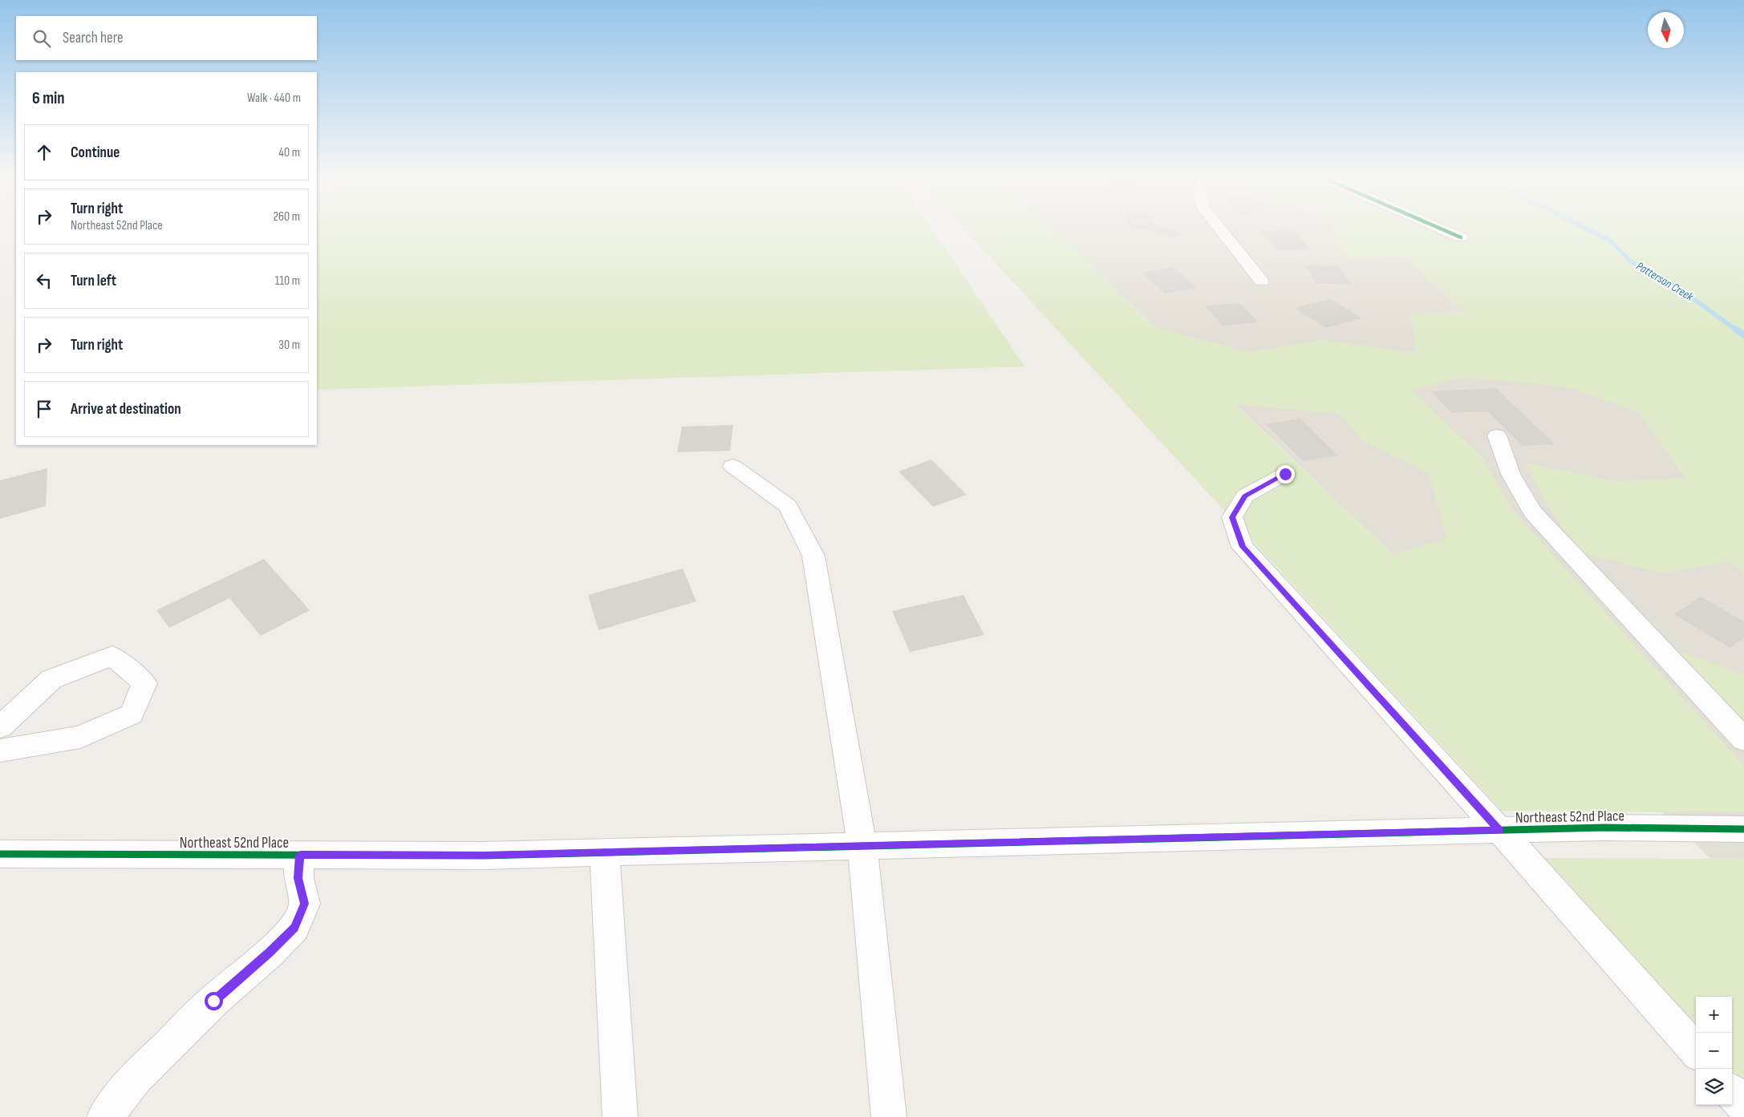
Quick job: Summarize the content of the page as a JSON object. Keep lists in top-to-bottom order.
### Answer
{
  "streets": {
    "street": ["Northeast 52nd Place"]
  },
  "water": ["Patterson Creek"],
  "north": "bottom",
  "page": {
    "search": "Search here",
    "heading": ["6 min", "Walk · 440 m"],
    "list": [
      ["Continue", "40 m"],
      ["Turn right", "Northeast 52nd Place", "260 m"],
      ["Turn left", "110 m"],
      ["Turn right", "30 m"],
      "Arrive at destination"
    ],
    "map_buttons": ["+", "−"]
  }
}
